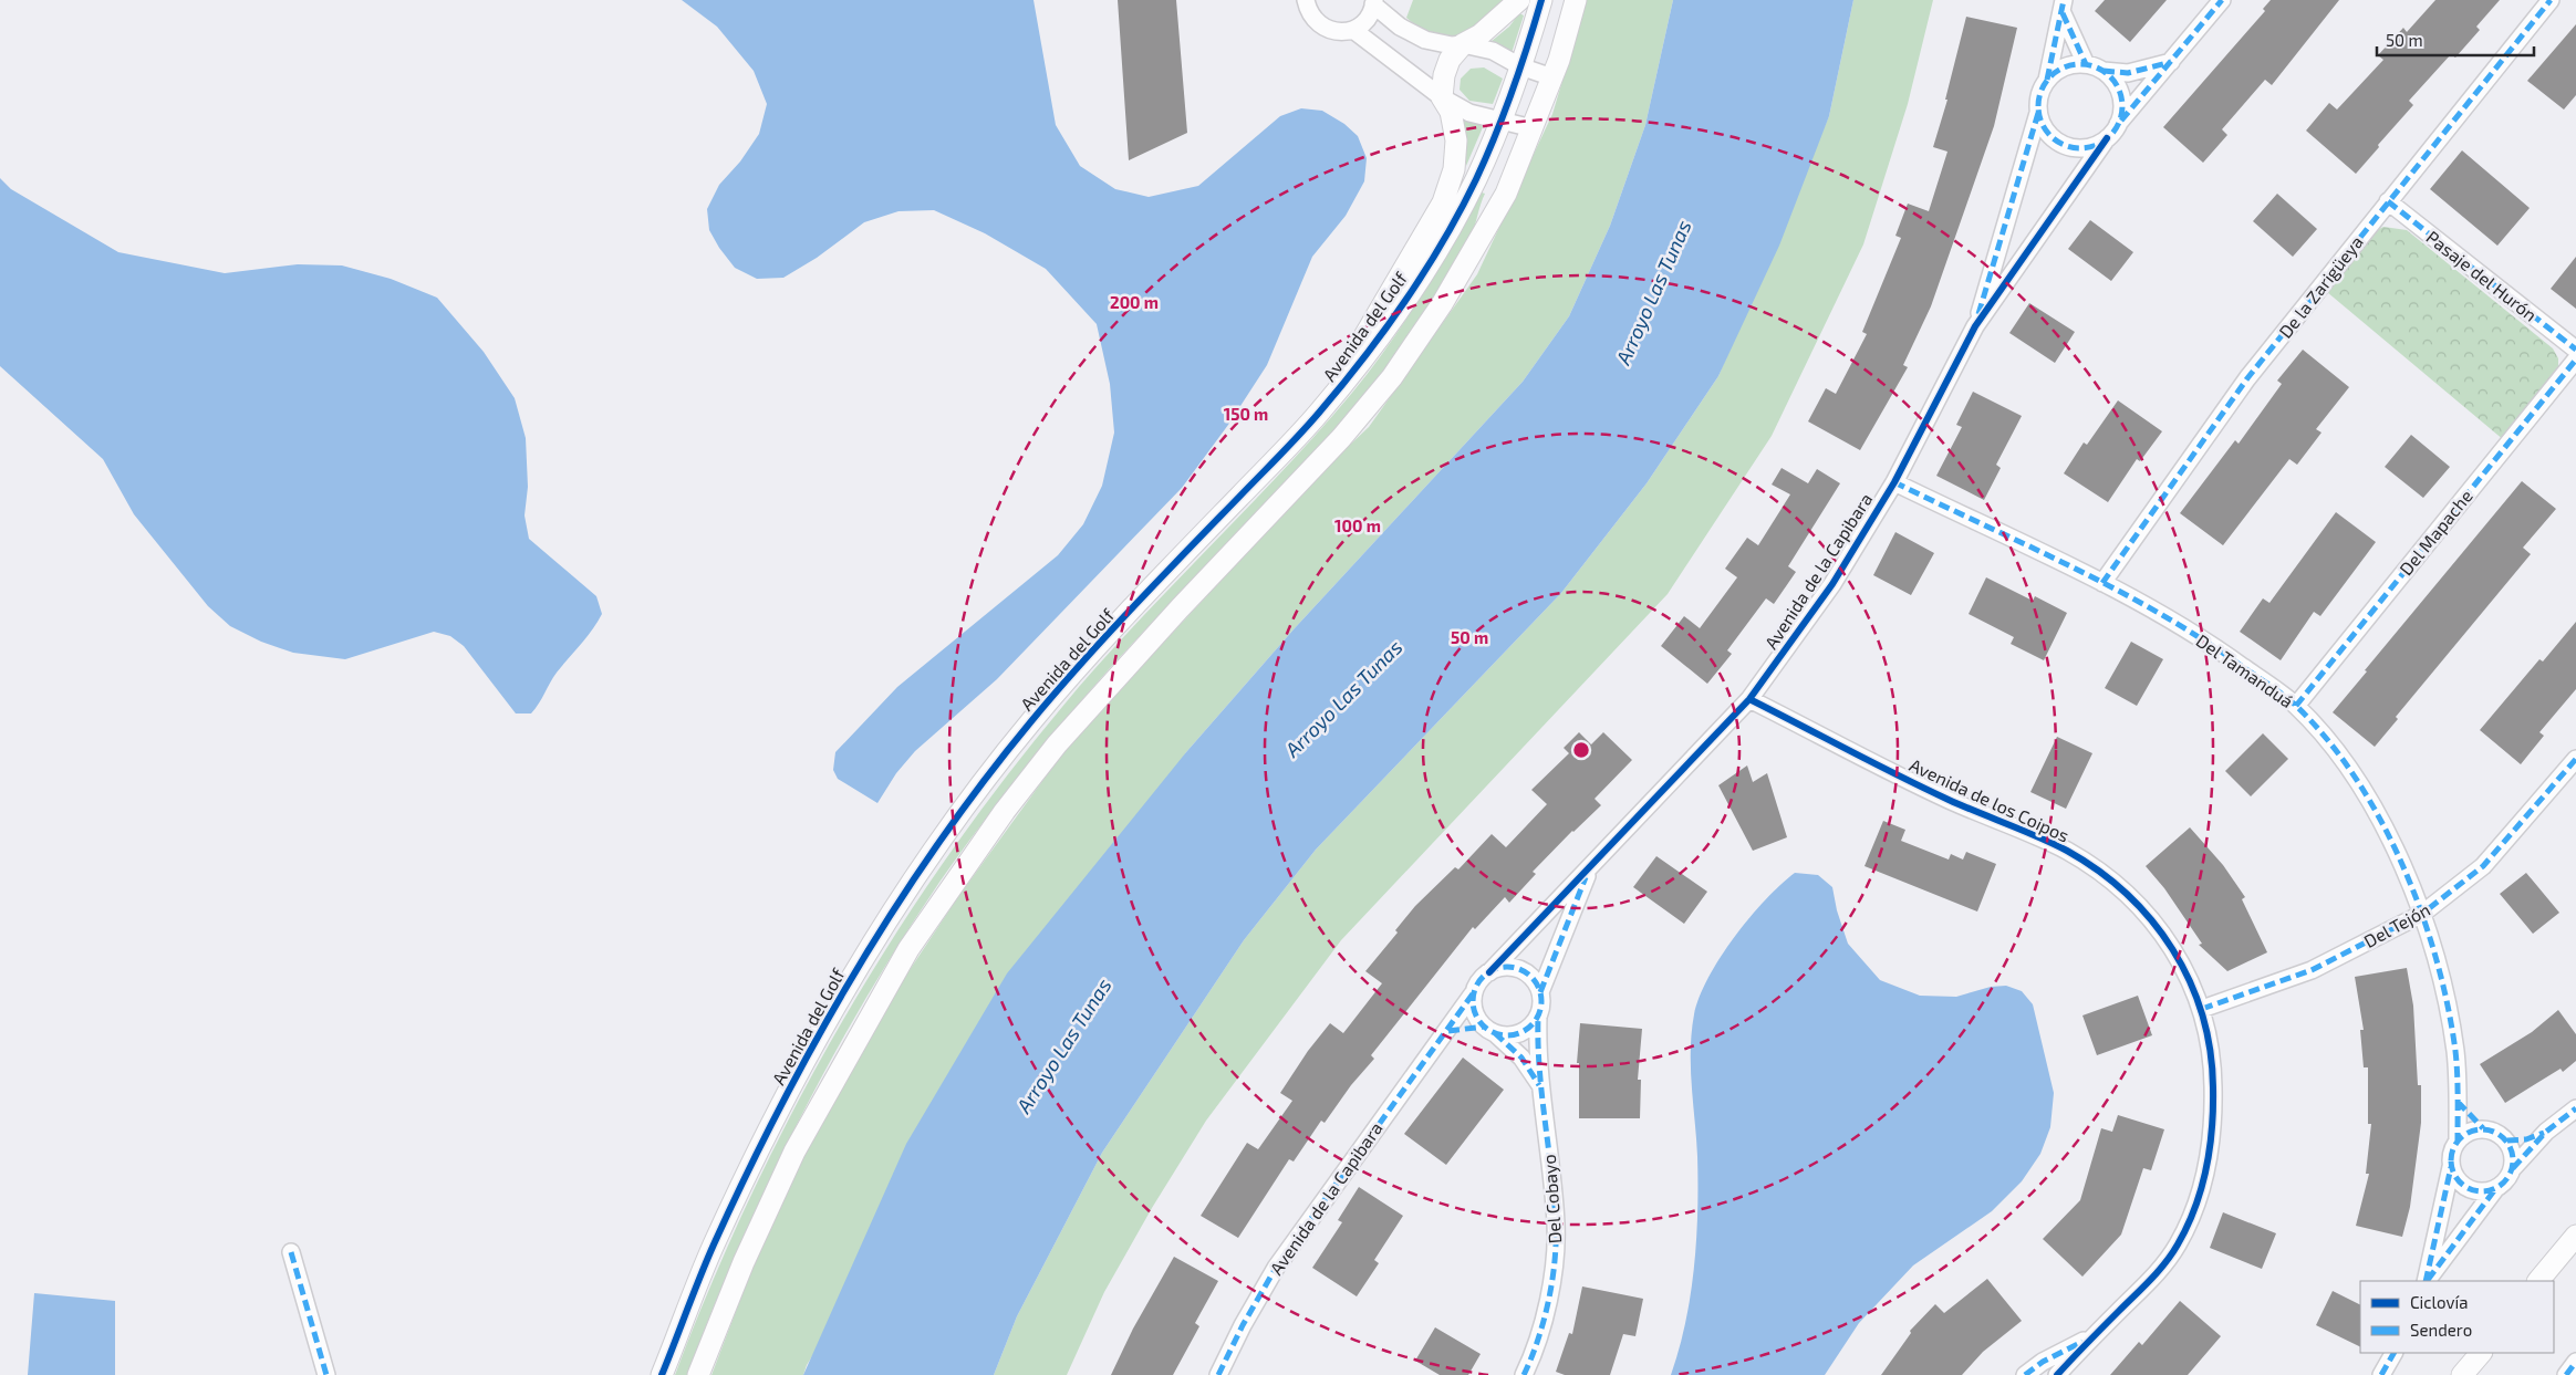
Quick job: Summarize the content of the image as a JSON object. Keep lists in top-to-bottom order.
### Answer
{
  "streets": {
    "street": [
      "Pasaje del Hurón",
      "De la Zarigüeya",
      "Avenida del Golf",
      "Del Mapache",
      "Avenida de la Capibara",
      "Del Tamanduá",
      "Avenida de los Coipos",
      "Del Tejón",
      "Del Cobayo"
    ]
  },
  "crossings": [
    ["Pasaje del Hurón", "De la Zarigüeya"],
    ["De la Zarigüeya", "Del Tamanduá"],
    ["Del Mapache", "Del Tamanduá"],
    ["Avenida de la Capibara", "Del Tamanduá"],
    ["Avenida de la Capibara", "Avenida de los Coipos"],
    ["Avenida de la Capibara", "Del Cobayo"],
    ["Del Tamanduá", "Del Tejón"],
    ["Avenida de los Coipos", "Del Tejón"]
  ],
  "water": ["Arroyo Las Tunas"],
  "legend": ["Ciclovía", "Sendero"],
  "scale_bar": "50 m",
  "rings": [
    "200 m",
    "150 m",
    "100 m",
    "50 m"
  ]
}
